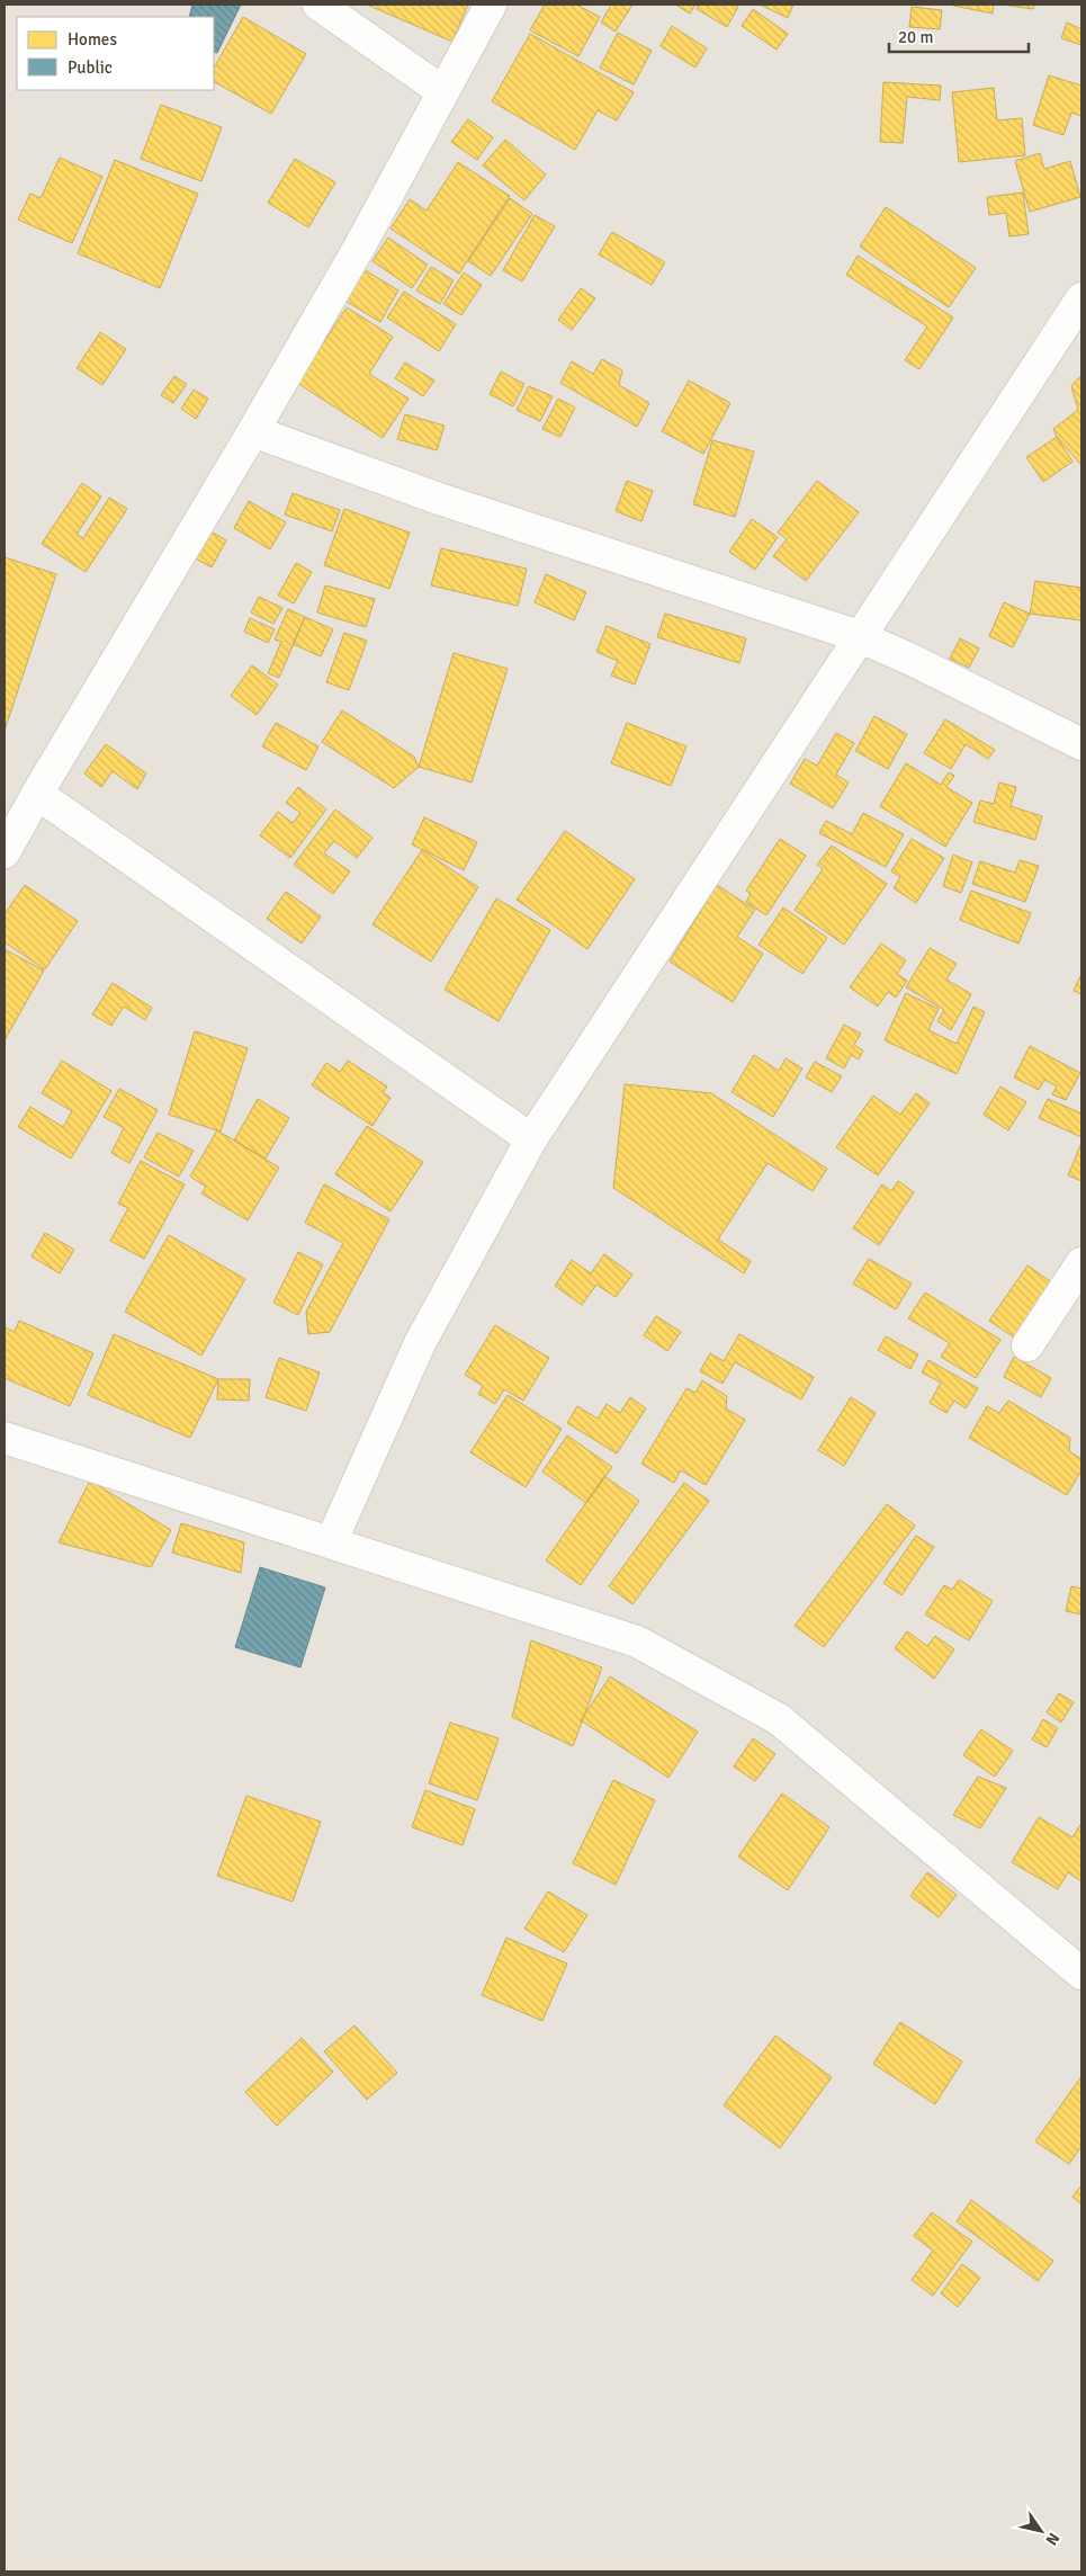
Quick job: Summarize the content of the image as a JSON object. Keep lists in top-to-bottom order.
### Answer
{
  "legend": ["Homes", "Public"],
  "scale_bar": "20 m",
  "north": "bottom right"
}
